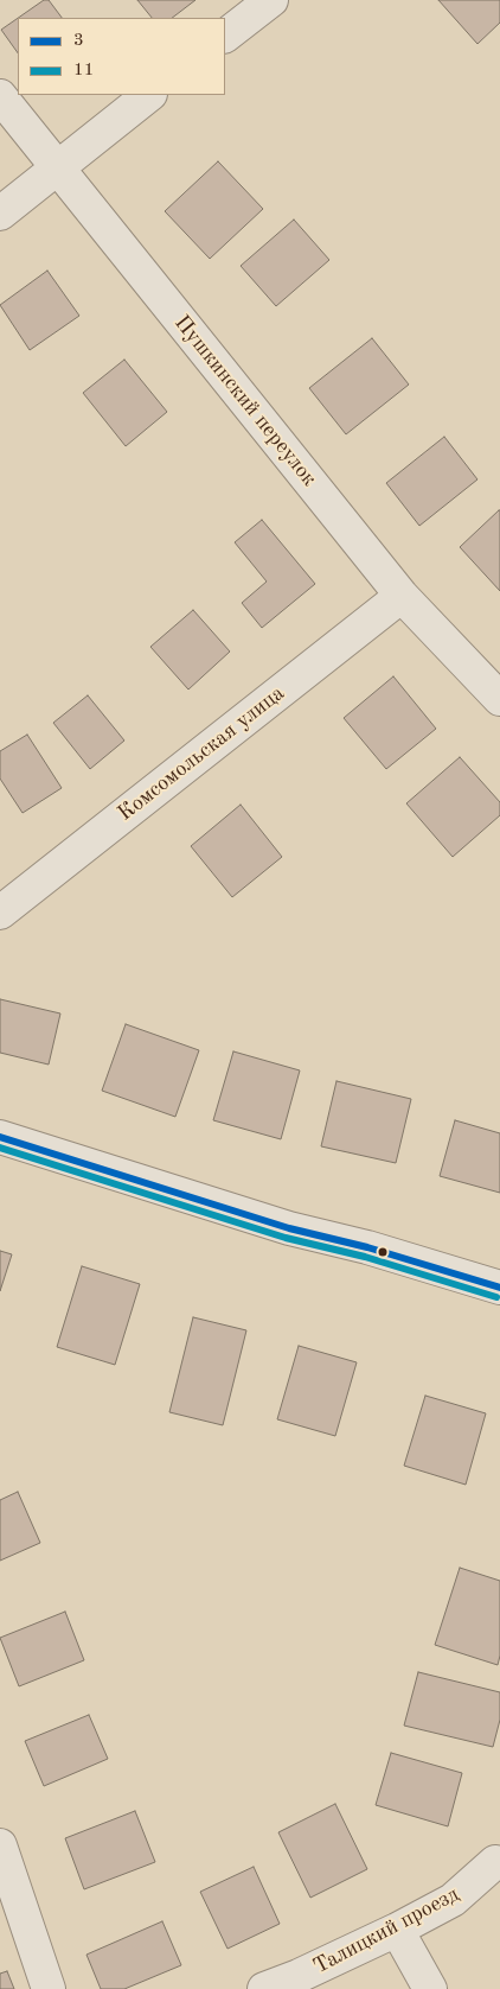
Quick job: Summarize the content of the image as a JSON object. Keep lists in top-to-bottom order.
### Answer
{
  "streets": {
    "street": ["Пушкинский переулок", "Комсомольская улица", "Талицкий проезд"]
  },
  "crossings": [
    ["Пушкинский переулок", "Комсомольская улица"]
  ],
  "lines": ["transit line 3", "transit line 11"],
  "legend": ["3", "11"]
}
